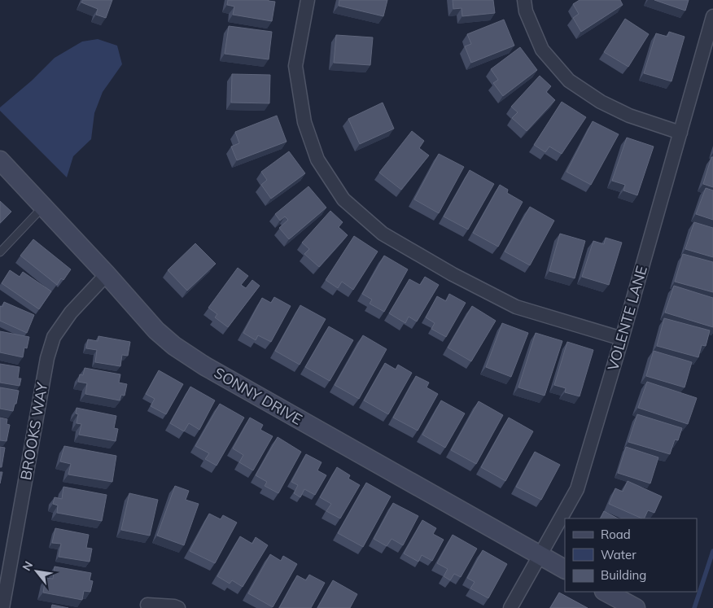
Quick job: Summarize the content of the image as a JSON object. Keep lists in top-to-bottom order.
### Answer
{
  "streets": {
    "street": ["VOLENTE LANE", "SONNY DRIVE", "BROOKS WAY"]
  },
  "crossings": [
    ["VOLENTE LANE", "SONNY DRIVE"],
    ["SONNY DRIVE", "BROOKS WAY"]
  ],
  "legend": ["Road", "Water", "Building"],
  "north": "top left"
}
